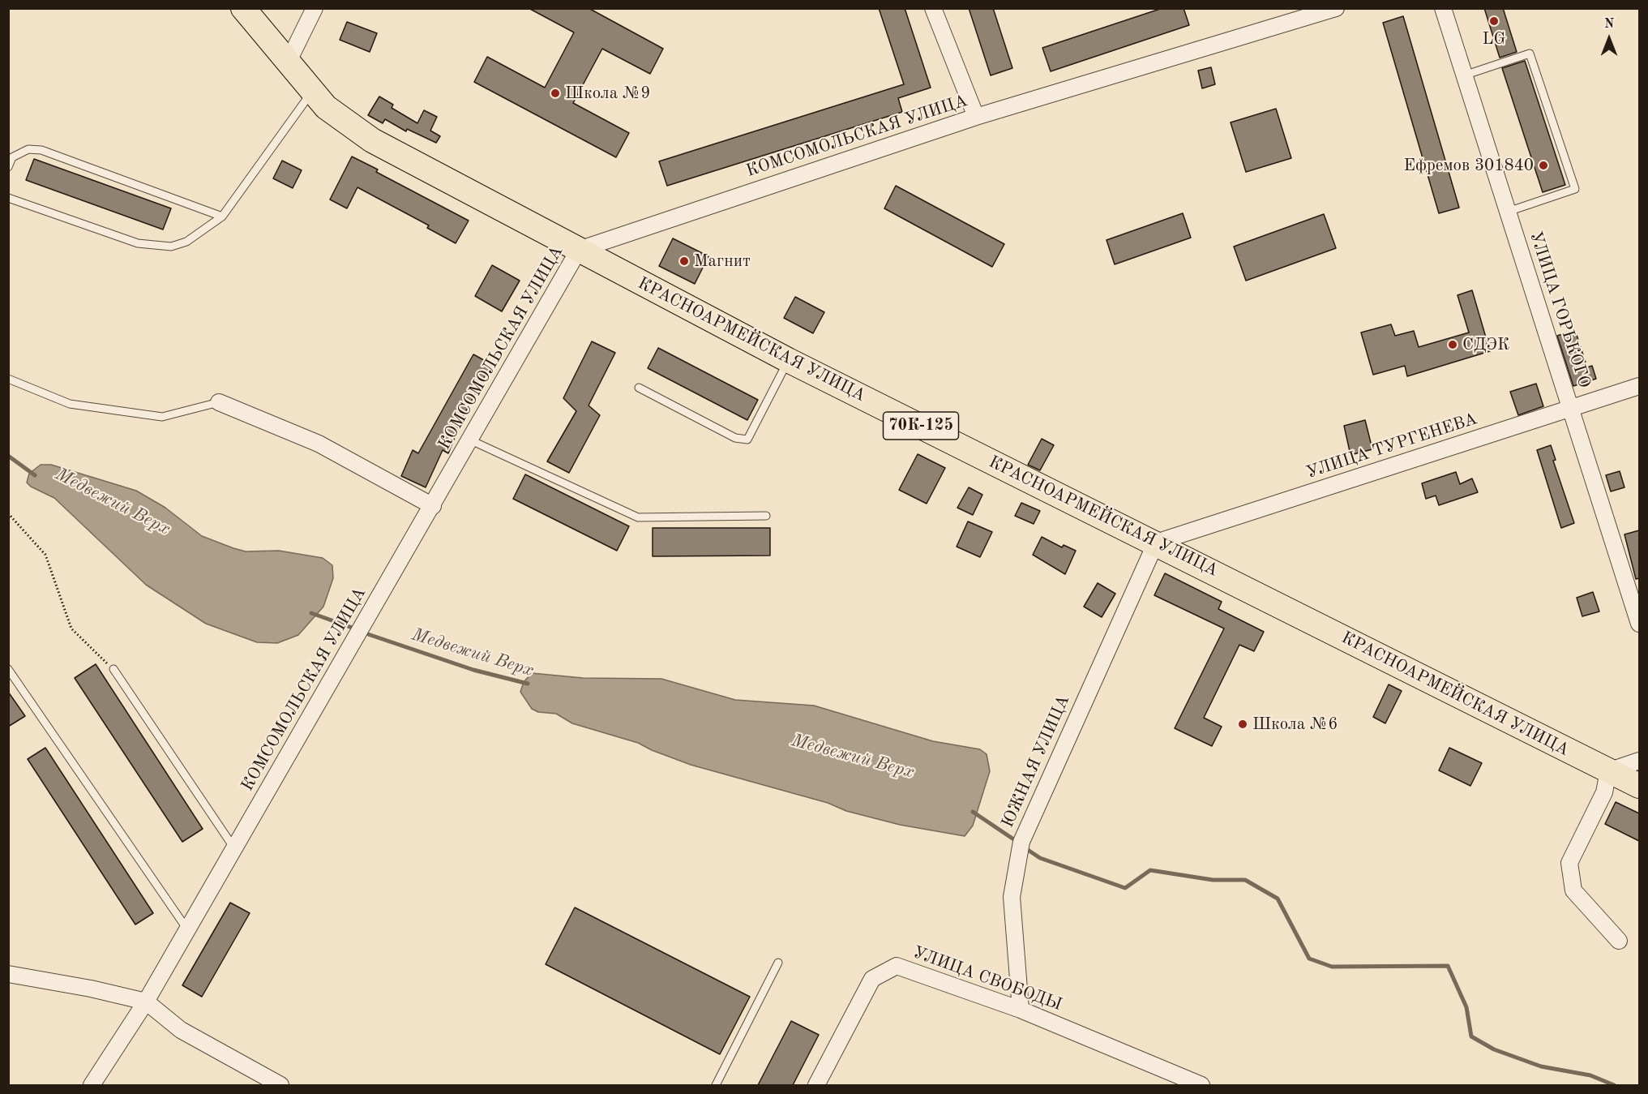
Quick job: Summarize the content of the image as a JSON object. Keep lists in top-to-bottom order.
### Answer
{
  "streets": {
    "main road": ["КРАСНОАРМЕЙСКАЯ УЛИЦА", "70К-125"],
    "street": [
      "КОМСОМОЛЬСКАЯ УЛИЦА",
      "УЛИЦА ГОРЬКОГО",
      "УЛИЦА ТУРГЕНЕВА",
      "ЮЖНАЯ УЛИЦА",
      "УЛИЦА СВОБОДЫ"
    ]
  },
  "crossings": [
    ["КОМСОМОЛЬСКАЯ УЛИЦА", "КРАСНОАРМЕЙСКАЯ УЛИЦА"],
    ["УЛИЦА ГОРЬКОГО", "УЛИЦА ТУРГЕНЕВА"],
    ["КРАСНОАРМЕЙСКАЯ УЛИЦА", "УЛИЦА ТУРГЕНЕВА"],
    ["КРАСНОАРМЕЙСКАЯ УЛИЦА", "ЮЖНАЯ УЛИЦА"],
    ["УЛИЦА ТУРГЕНЕВА", "ЮЖНАЯ УЛИЦА"],
    ["ЮЖНАЯ УЛИЦА", "УЛИЦА СВОБОДЫ"]
  ],
  "water": ["Медвежий Верх"],
  "places": [
    "LG",
    "Школа №9",
    "Ефремов 301840",
    "Магнит",
    "СДЭК",
    "Школа №6"
  ],
  "north": "top"
}
